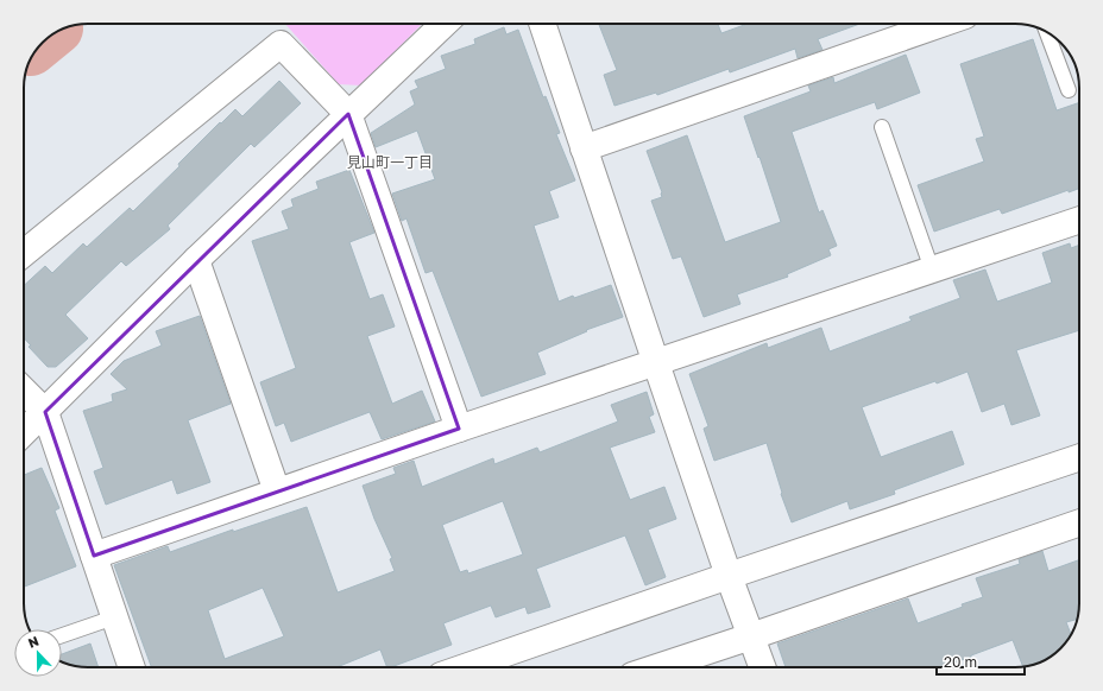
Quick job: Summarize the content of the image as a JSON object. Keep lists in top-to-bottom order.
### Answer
{
  "districts": ["見山町一丁目"],
  "scale_bar": "20 m",
  "north": "top"
}
